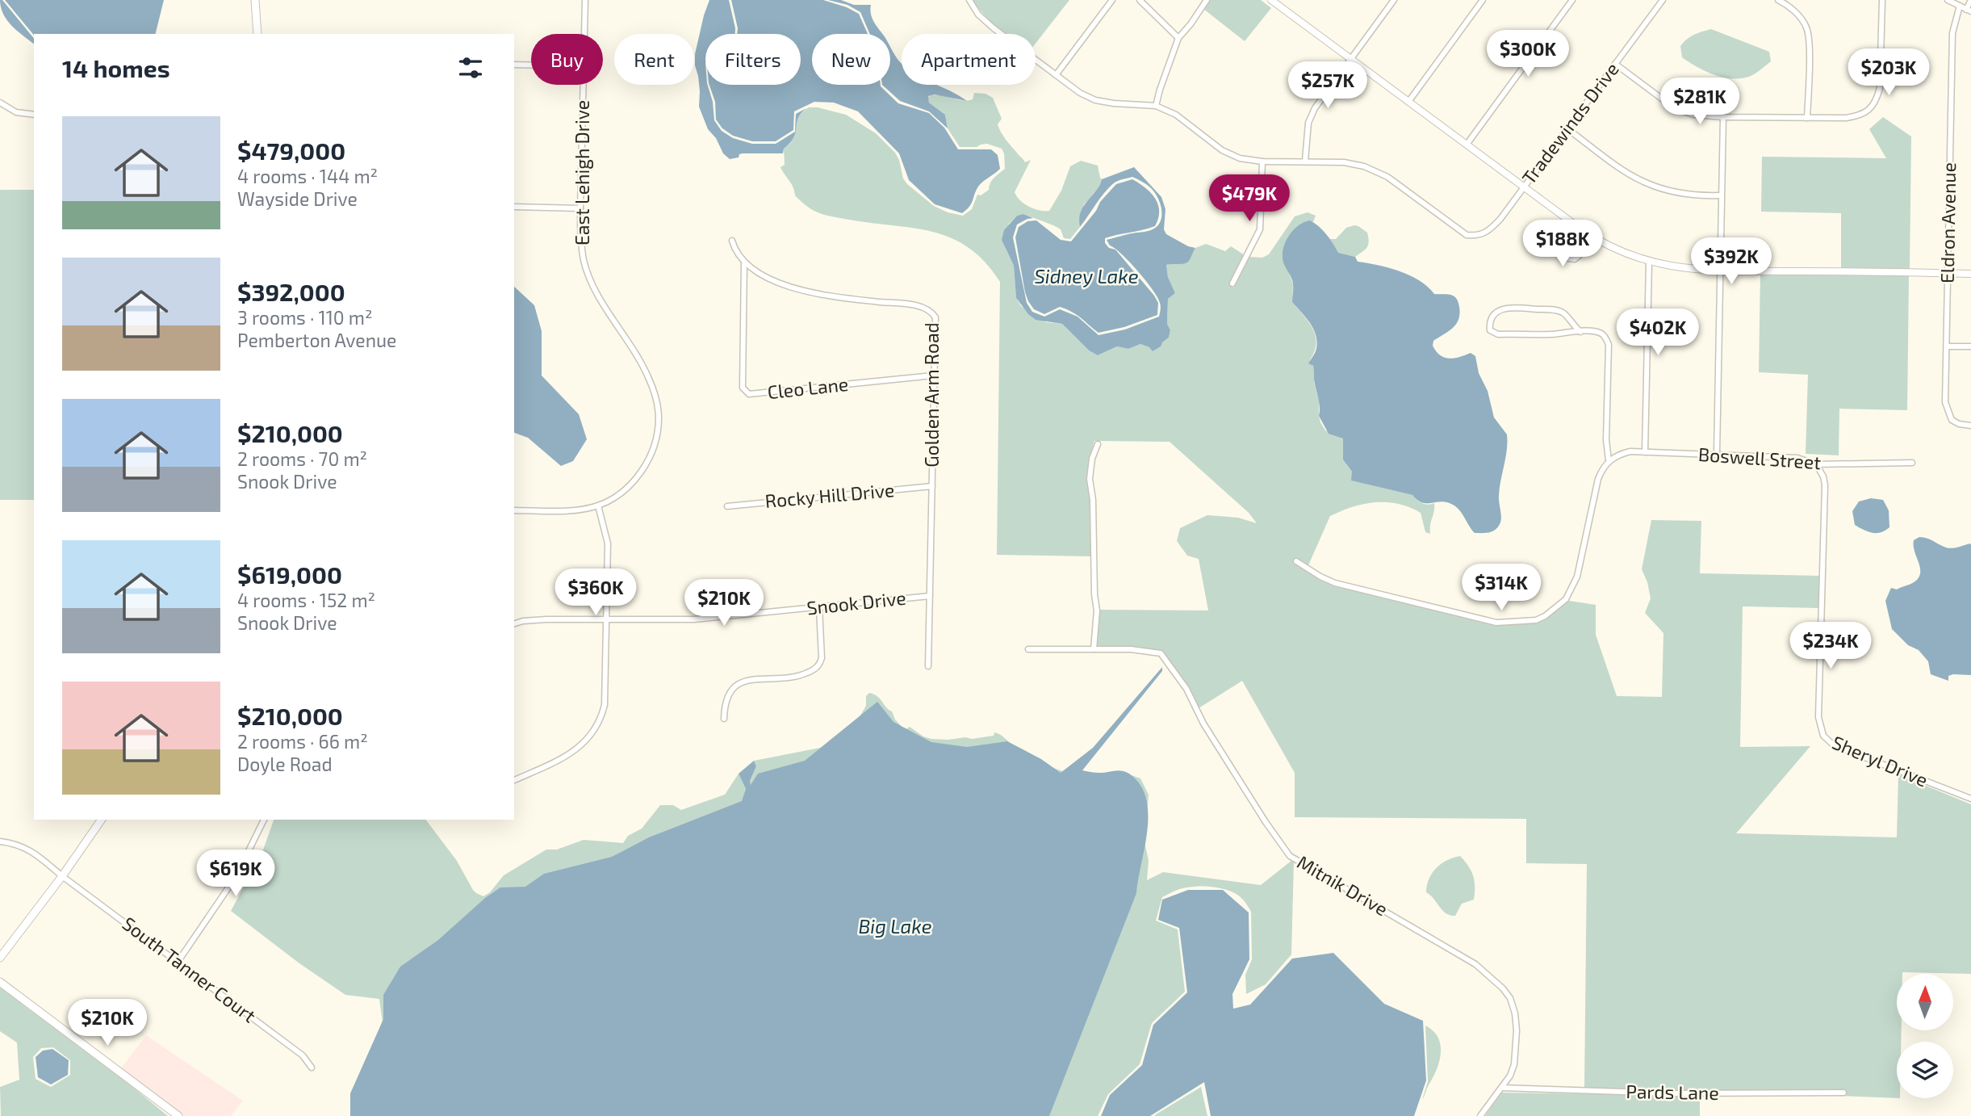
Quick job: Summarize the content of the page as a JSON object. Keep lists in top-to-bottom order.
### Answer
{
  "streets": {
    "street": [
      "Tradewinds Drive",
      "East Lehigh Drive",
      "Eldron Avenue",
      "Cleo Lane",
      "Golden Arm Road",
      "Boswell Street",
      "Rocky Hill Drive",
      "Snook Drive",
      "Sheryl Drive",
      "Mitnik Drive",
      "South Tanner Court",
      "Pards Lane"
    ]
  },
  "crossings": [
    ["Cleo Lane", "Golden Arm Road"],
    ["Golden Arm Road", "Rocky Hill Drive"],
    ["Golden Arm Road", "Snook Drive"],
    ["Boswell Street", "Sheryl Drive"],
    ["Mitnik Drive", "Pards Lane"]
  ],
  "water": ["Sidney Lake", "Big Lake"],
  "north": "top",
  "page": {
    "price": [
      "$300K",
      "$203K",
      "$257K",
      "$281K",
      "$479K",
      "$188K",
      "$392K",
      "$402K",
      "$314K",
      "$360K",
      "$210K",
      "$234K",
      "$619K",
      "$210K"
    ],
    "chip": [
      "Buy",
      "Rent",
      "Filters",
      "New",
      "Apartment"
    ],
    "heading": "14 homes",
    "list": [
      {
        "name": "$479,000",
        "note": "4 rooms · 144 m² · Wayside Drive"
      },
      {
        "name": "$392,000",
        "note": "3 rooms · 110 m² · Pemberton Avenue"
      },
      {
        "name": "$210,000",
        "note": "2 rooms · 70 m² · Snook Drive"
      },
      {
        "name": "$619,000",
        "note": "4 rooms · 152 m² · Snook Drive"
      },
      {
        "name": "$210,000",
        "note": "2 rooms · 66 m² · Doyle Road"
      }
    ]
  }
}
